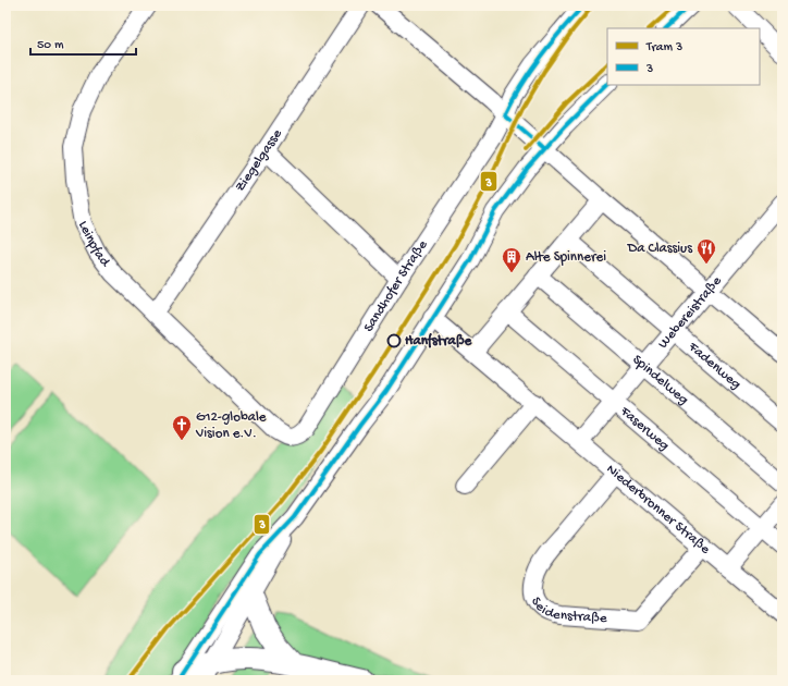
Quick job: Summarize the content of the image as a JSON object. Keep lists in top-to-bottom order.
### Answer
{
  "streets": {
    "street": [
      "Ziegelgasse",
      "Leinpfad",
      "Sandhofer Straße",
      "Webereistraße",
      "Fadenweg",
      "Spindelweg",
      "Faserweg",
      "Niederbronner Straße",
      "Seidenstraße"
    ]
  },
  "crossings": [
    ["Ziegelgasse", "Leinpfad"],
    ["Leinpfad", "Sandhofer Straße"],
    ["Webereistraße", "Fadenweg"],
    ["Webereistraße", "Spindelweg"],
    ["Webereistraße", "Faserweg"],
    ["Webereistraße", "Niederbronner Straße"],
    ["Niederbronner Straße", "Seidenstraße"]
  ],
  "places": {
    "restaurant": ["Da Classius"],
    "building": ["Alte Spinnerei"],
    "other": ["Hanfstraße"],
    "church": ["G12-globale Vision e.V."]
  },
  "lines": ["tram line 3", "transit line 3"],
  "legend": ["Tram 3", "3"],
  "scale_bar": "50 m"
}
